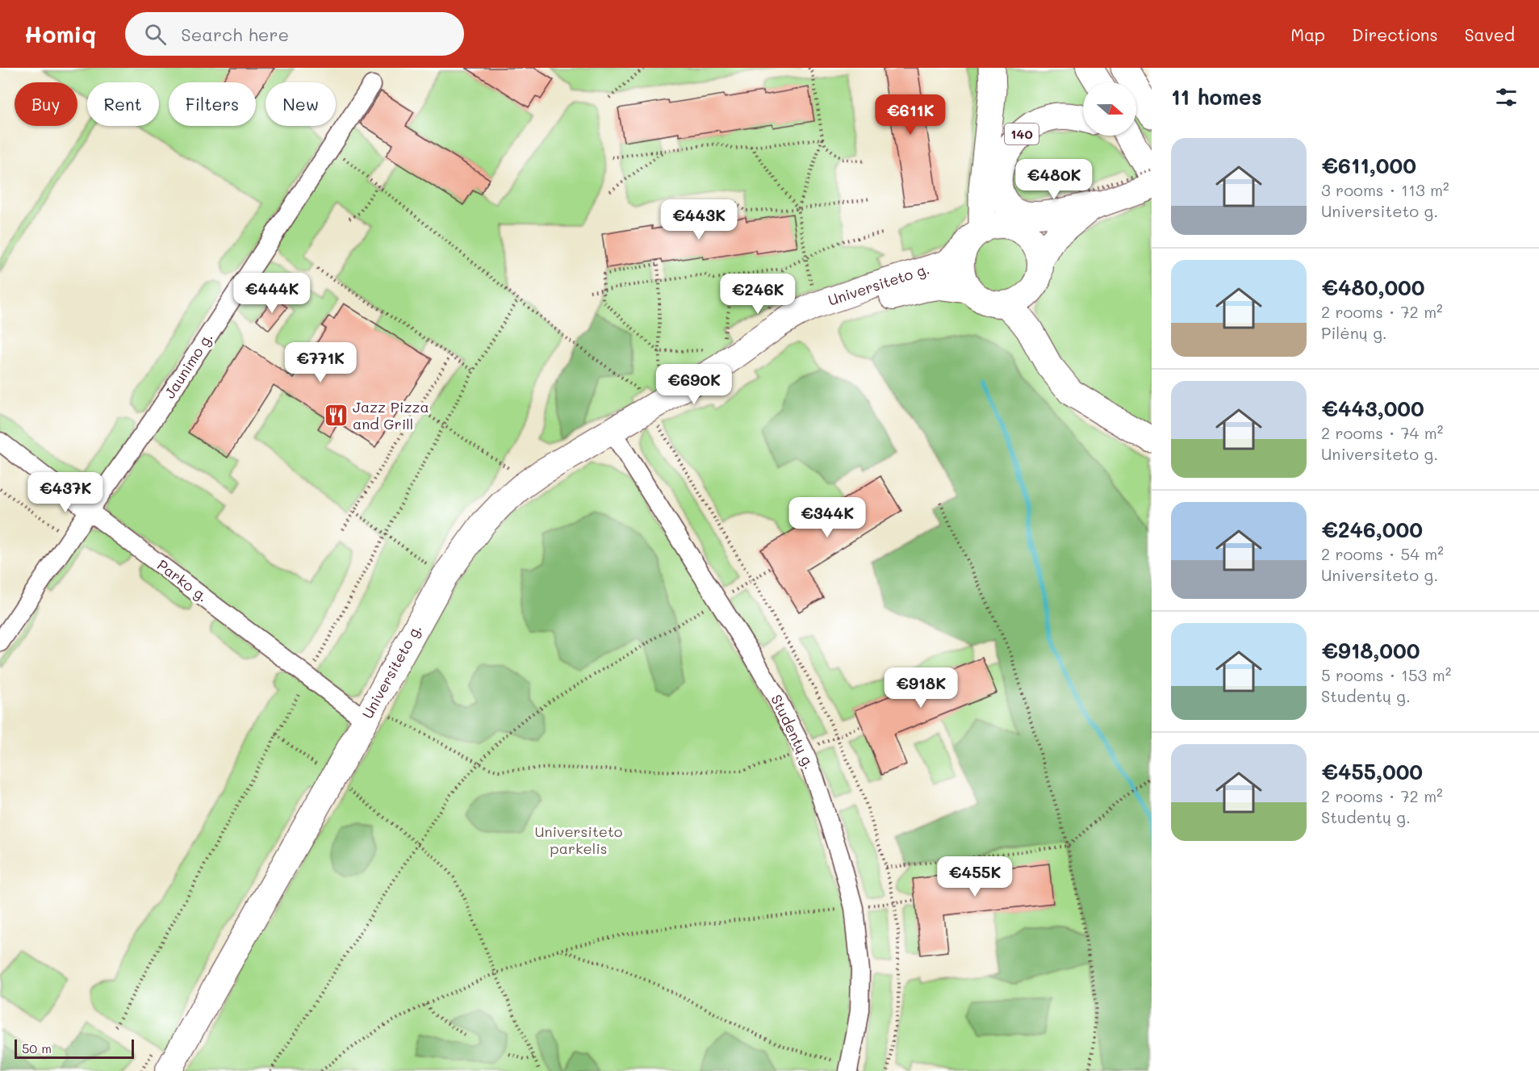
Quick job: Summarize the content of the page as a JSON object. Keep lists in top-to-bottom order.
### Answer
{
  "streets": {
    "highway": ["140"],
    "main road": ["Universiteto g."],
    "street": ["Jaunimo g.", "Parko g.", "Studentų g."]
  },
  "crossings": [
    ["140", "Universiteto g."],
    ["Universiteto g.", "Parko g."],
    ["Universiteto g.", "Studentų g."],
    ["Jaunimo g.", "Parko g."]
  ],
  "parks": ["Universiteto parkelis"],
  "places": {
    "restaurant": ["Jazz Pizza and Grill"]
  },
  "scale_bar": "50 m",
  "north": "right",
  "page": {
    "header": "Homiq",
    "search": "Search here",
    "nav": ["Map", "Directions", "Saved"],
    "heading": "11 homes",
    "chip": [
      "Buy",
      "Rent",
      "Filters",
      "New"
    ],
    "price": [
      "€611K",
      "€480K",
      "€443K",
      "€444K",
      "€246K",
      "€771K",
      "€690K",
      "€437K",
      "€344K",
      "€918K",
      "€455K"
    ],
    "list": [
      {
        "name": "€611,000",
        "note": "3 rooms · 113 m² · Universiteto g."
      },
      {
        "name": "€480,000",
        "note": "2 rooms · 72 m² · Pilėnų g."
      },
      {
        "name": "€443,000",
        "note": "2 rooms · 74 m² · Universiteto g."
      },
      {
        "name": "€246,000",
        "note": "2 rooms · 54 m² · Universiteto g."
      },
      {
        "name": "€918,000",
        "note": "5 rooms · 153 m² · Studentų g."
      },
      {
        "name": "€455,000",
        "note": "2 rooms · 72 m² · Studentų g."
      }
    ],
    "scale": "50 m"
  }
}
